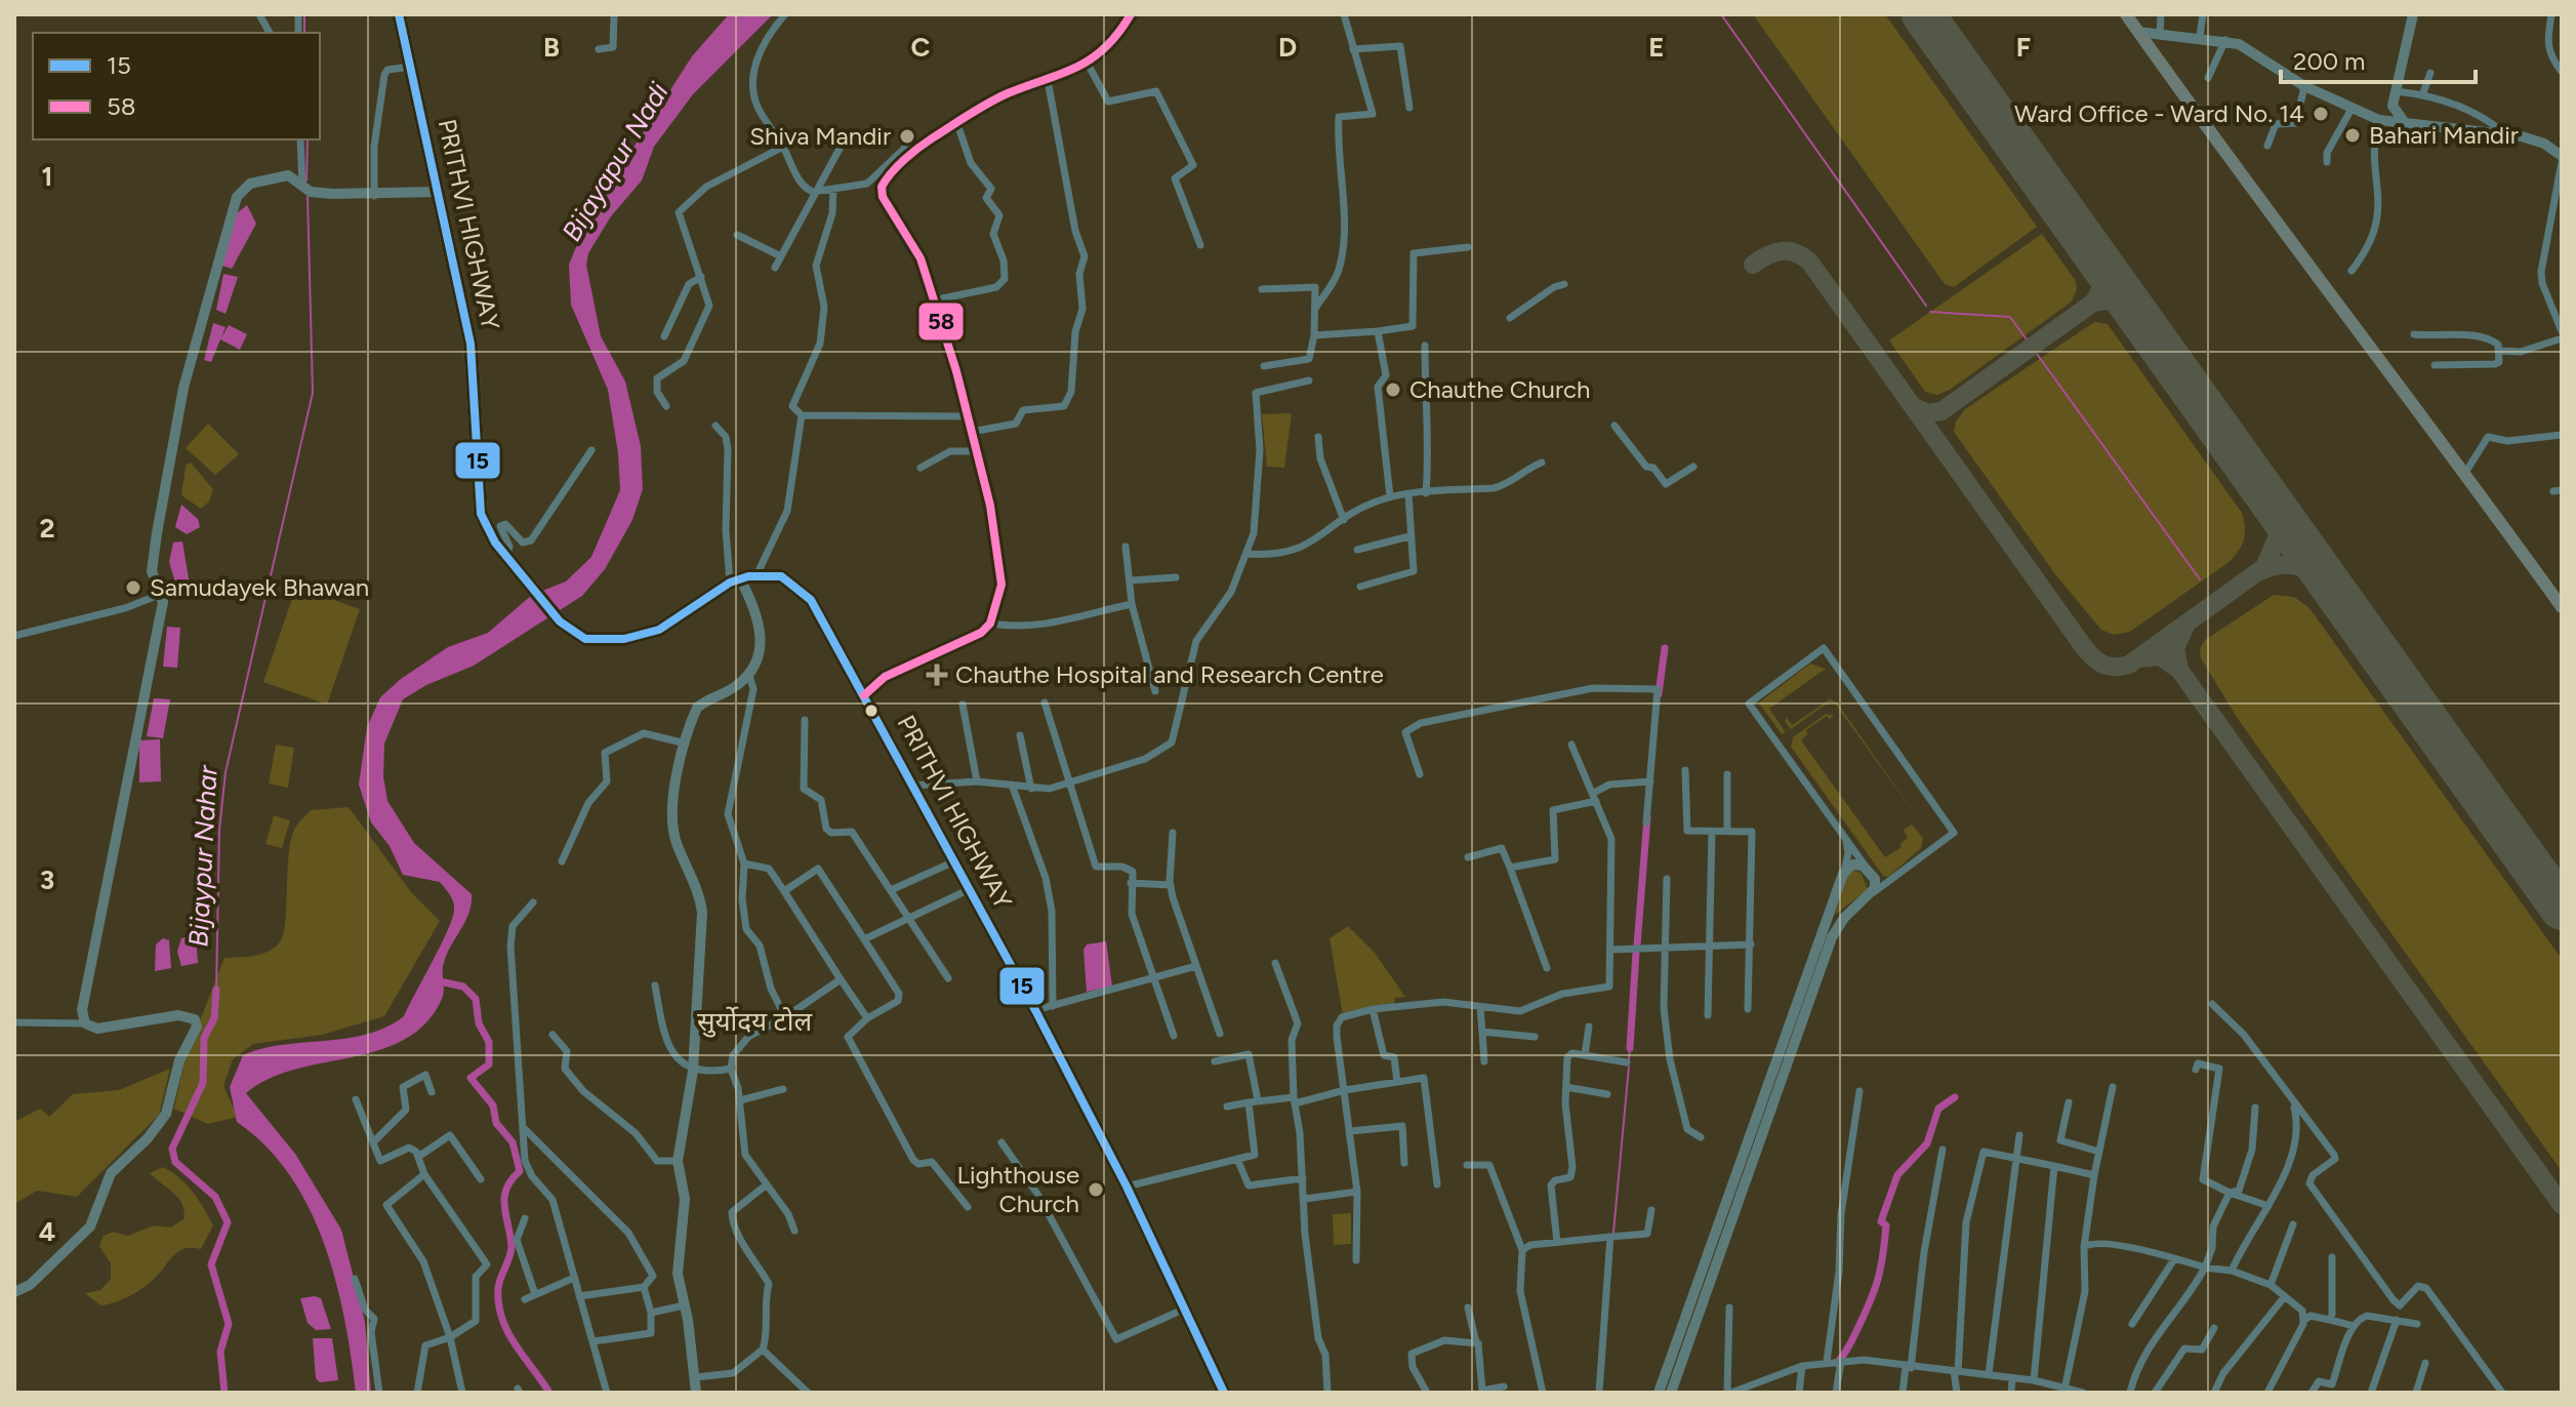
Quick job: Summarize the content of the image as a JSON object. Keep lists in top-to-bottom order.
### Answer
{
  "streets": {
    "highway": ["PRITHVI HIGHWAY"]
  },
  "districts": ["सुर्योदय टोल"],
  "water": ["Bijayapur Nadi", "Bijaypur Nahar"],
  "places": {
    "other": [
      "Ward Office - Ward No. 14",
      "Bahari Mandir",
      "Shiva Mandir",
      "Chauthe Church",
      "Samudayek Bhawan",
      "Lighthouse Church"
    ],
    "health": ["Chauthe Hospital and Research Centre"]
  },
  "lines": ["transit line 15", "transit line 58"],
  "legend": ["15", "58"],
  "scale_bar": "200 m",
  "grid": {
    "columns": [
      "B",
      "C",
      "D",
      "E",
      "F"
    ],
    "rows": [
      "1",
      "2",
      "3",
      "4"
    ]
  }
}
